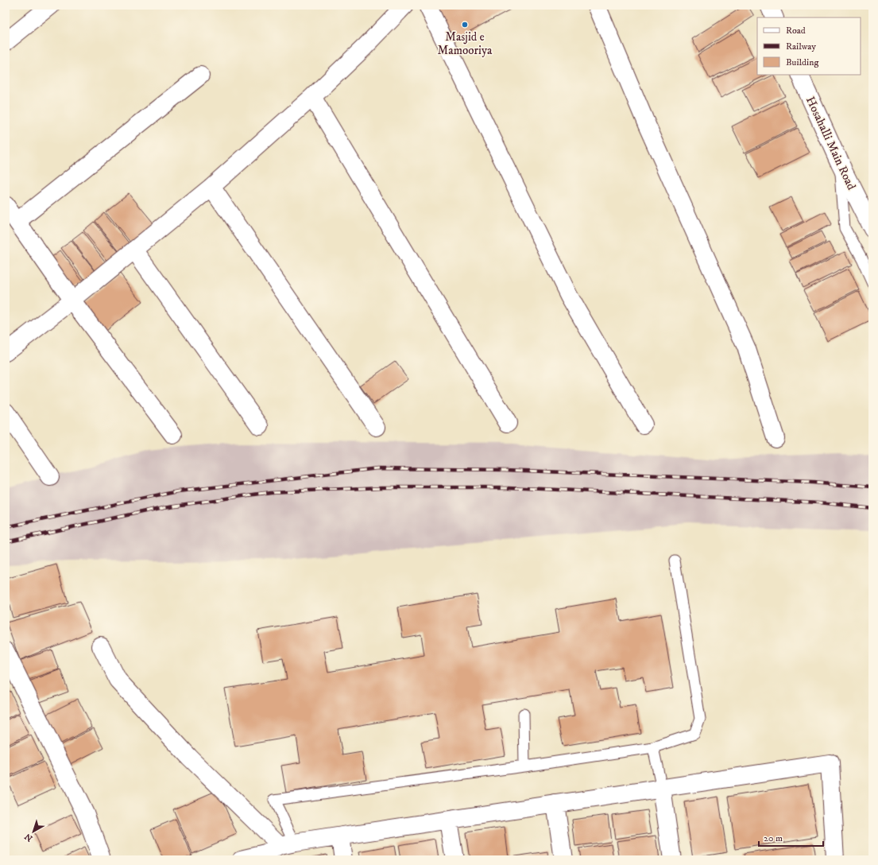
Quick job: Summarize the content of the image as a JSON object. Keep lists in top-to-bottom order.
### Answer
{
  "streets": {
    "street": ["Hosahalli Main Road"]
  },
  "places": ["Masjid e Mamooriya"],
  "legend": ["Road", "Railway", "Building"],
  "scale_bar": "20 m",
  "north": "bottom left"
}
